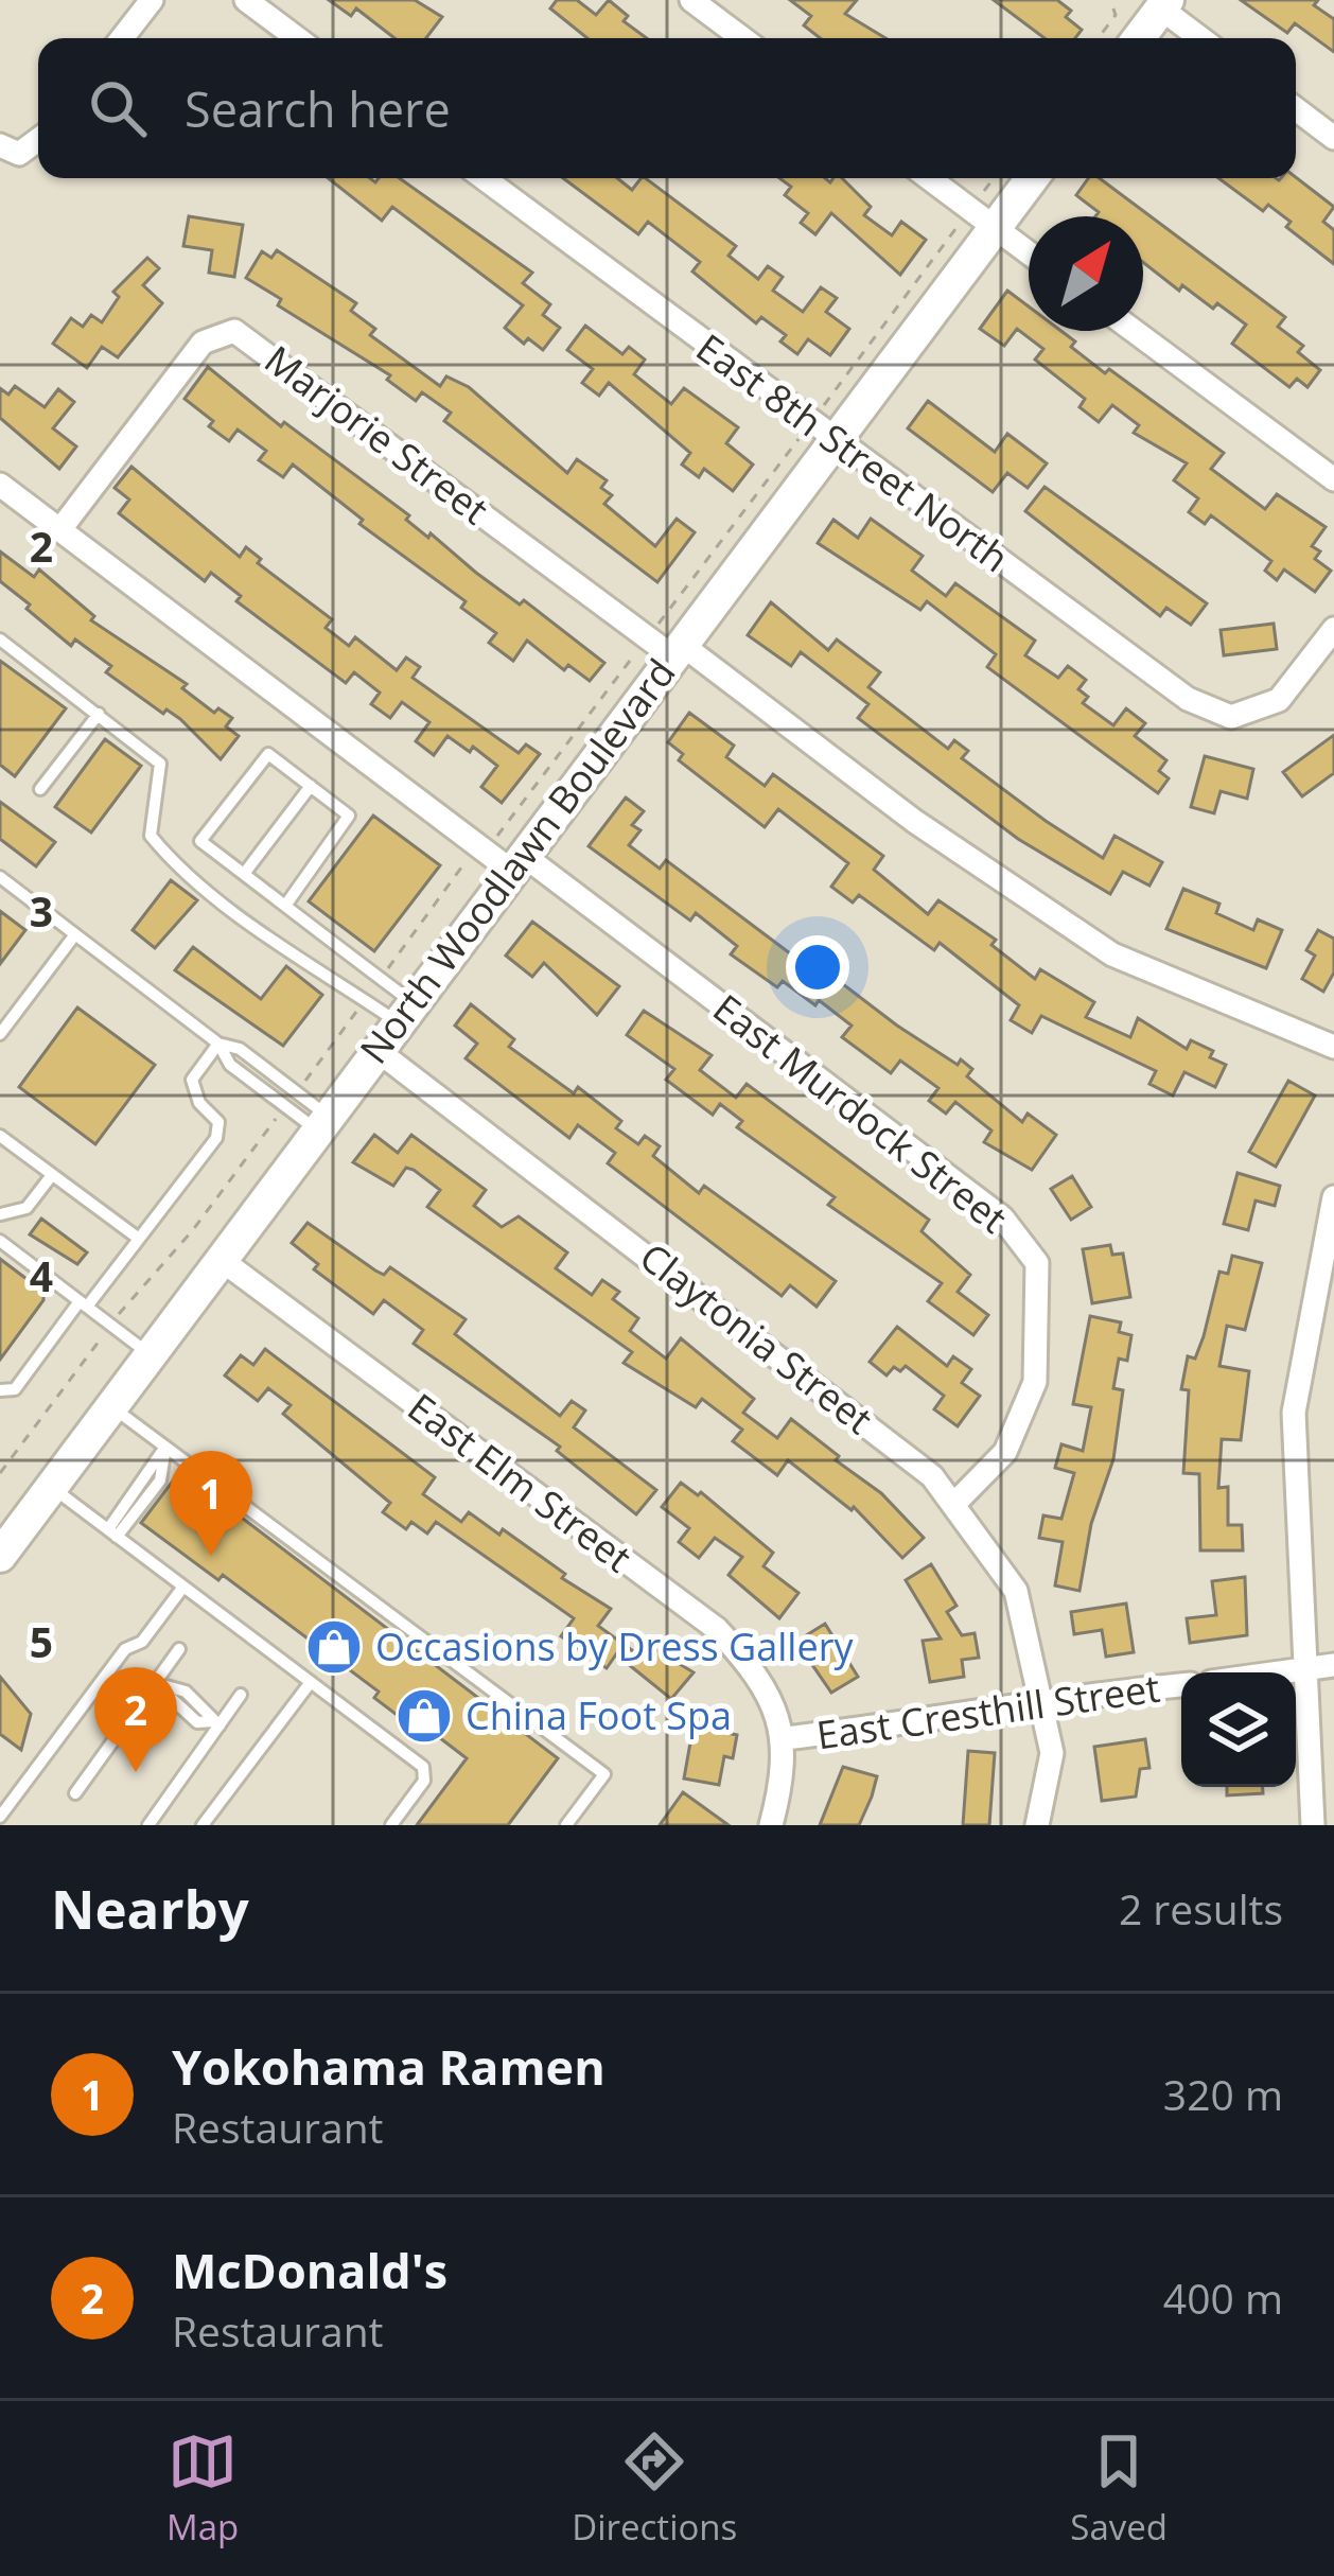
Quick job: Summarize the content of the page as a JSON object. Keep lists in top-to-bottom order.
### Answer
{
  "streets": {
    "main road": ["North Woodlawn Boulevard"],
    "street": [
      "Marjorie Street",
      "East 8th Street North",
      "East Murdock Street",
      "Claytonia Street",
      "East Elm Street",
      "East Cresthill Street"
    ]
  },
  "crossings": [
    ["Marjorie Street", "North Woodlawn Boulevard"],
    ["Marjorie Street", "East Murdock Street"],
    ["East 8th Street North", "North Woodlawn Boulevard"],
    ["North Woodlawn Boulevard", "East Murdock Street"],
    ["North Woodlawn Boulevard", "Claytonia Street"],
    ["North Woodlawn Boulevard", "East Elm Street"],
    ["East Murdock Street", "Claytonia Street"],
    ["Claytonia Street", "East Cresthill Street"],
    ["East Elm Street", "East Cresthill Street"]
  ],
  "places": {
    "shop": ["Occasions by Dress Gallery", "China Foot Spa"]
  },
  "north": "top right",
  "page": {
    "search": "Search here",
    "pins": ["1", "2"],
    "heading": ["Nearby", "2 results"],
    "list": [
      {
        "mark": "1",
        "name": "Yokohama Ramen",
        "note": "Restaurant",
        "value": "320 m"
      },
      {
        "mark": "2",
        "name": "McDonald's",
        "note": "Restaurant",
        "value": "400 m"
      }
    ],
    "nav": ["Map", "Directions", "Saved"]
  },
  "grid": {
    "rows": [
      "2",
      "3",
      "4",
      "5"
    ]
  }
}
